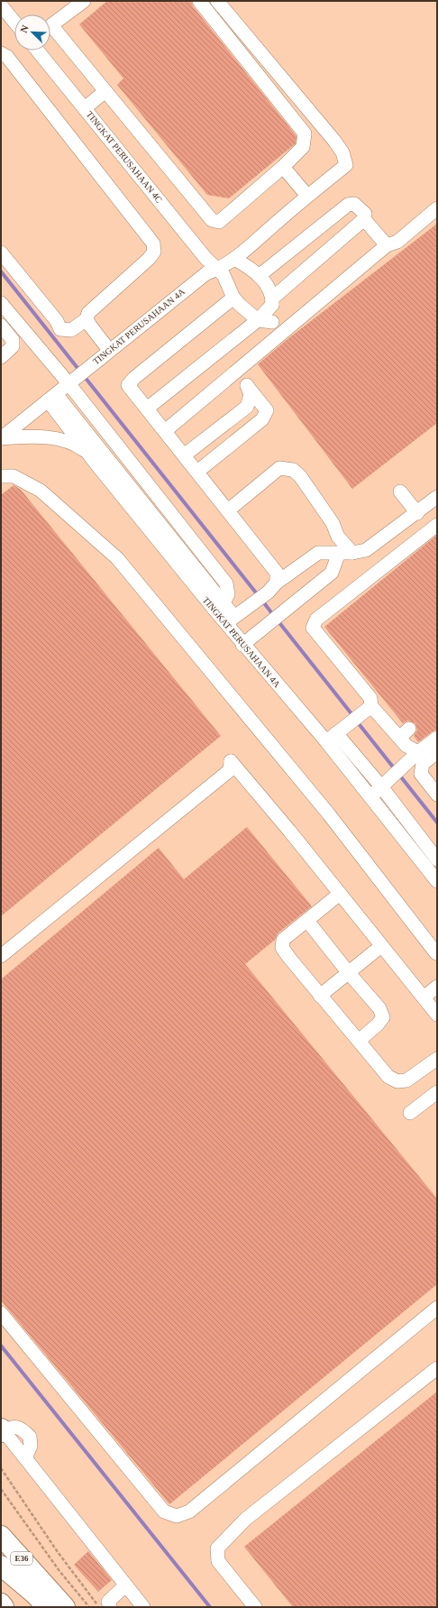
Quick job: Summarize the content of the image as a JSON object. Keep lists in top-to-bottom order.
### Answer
{
  "streets": {
    "highway": ["E36"],
    "street": ["TINGKAT PERUSAHAAN 4C", "TINGKAT PERUSAHAAN 4A"]
  },
  "crossings": [
    ["TINGKAT PERUSAHAAN 4C", "TINGKAT PERUSAHAAN 4A"]
  ],
  "north": "top left"
}
